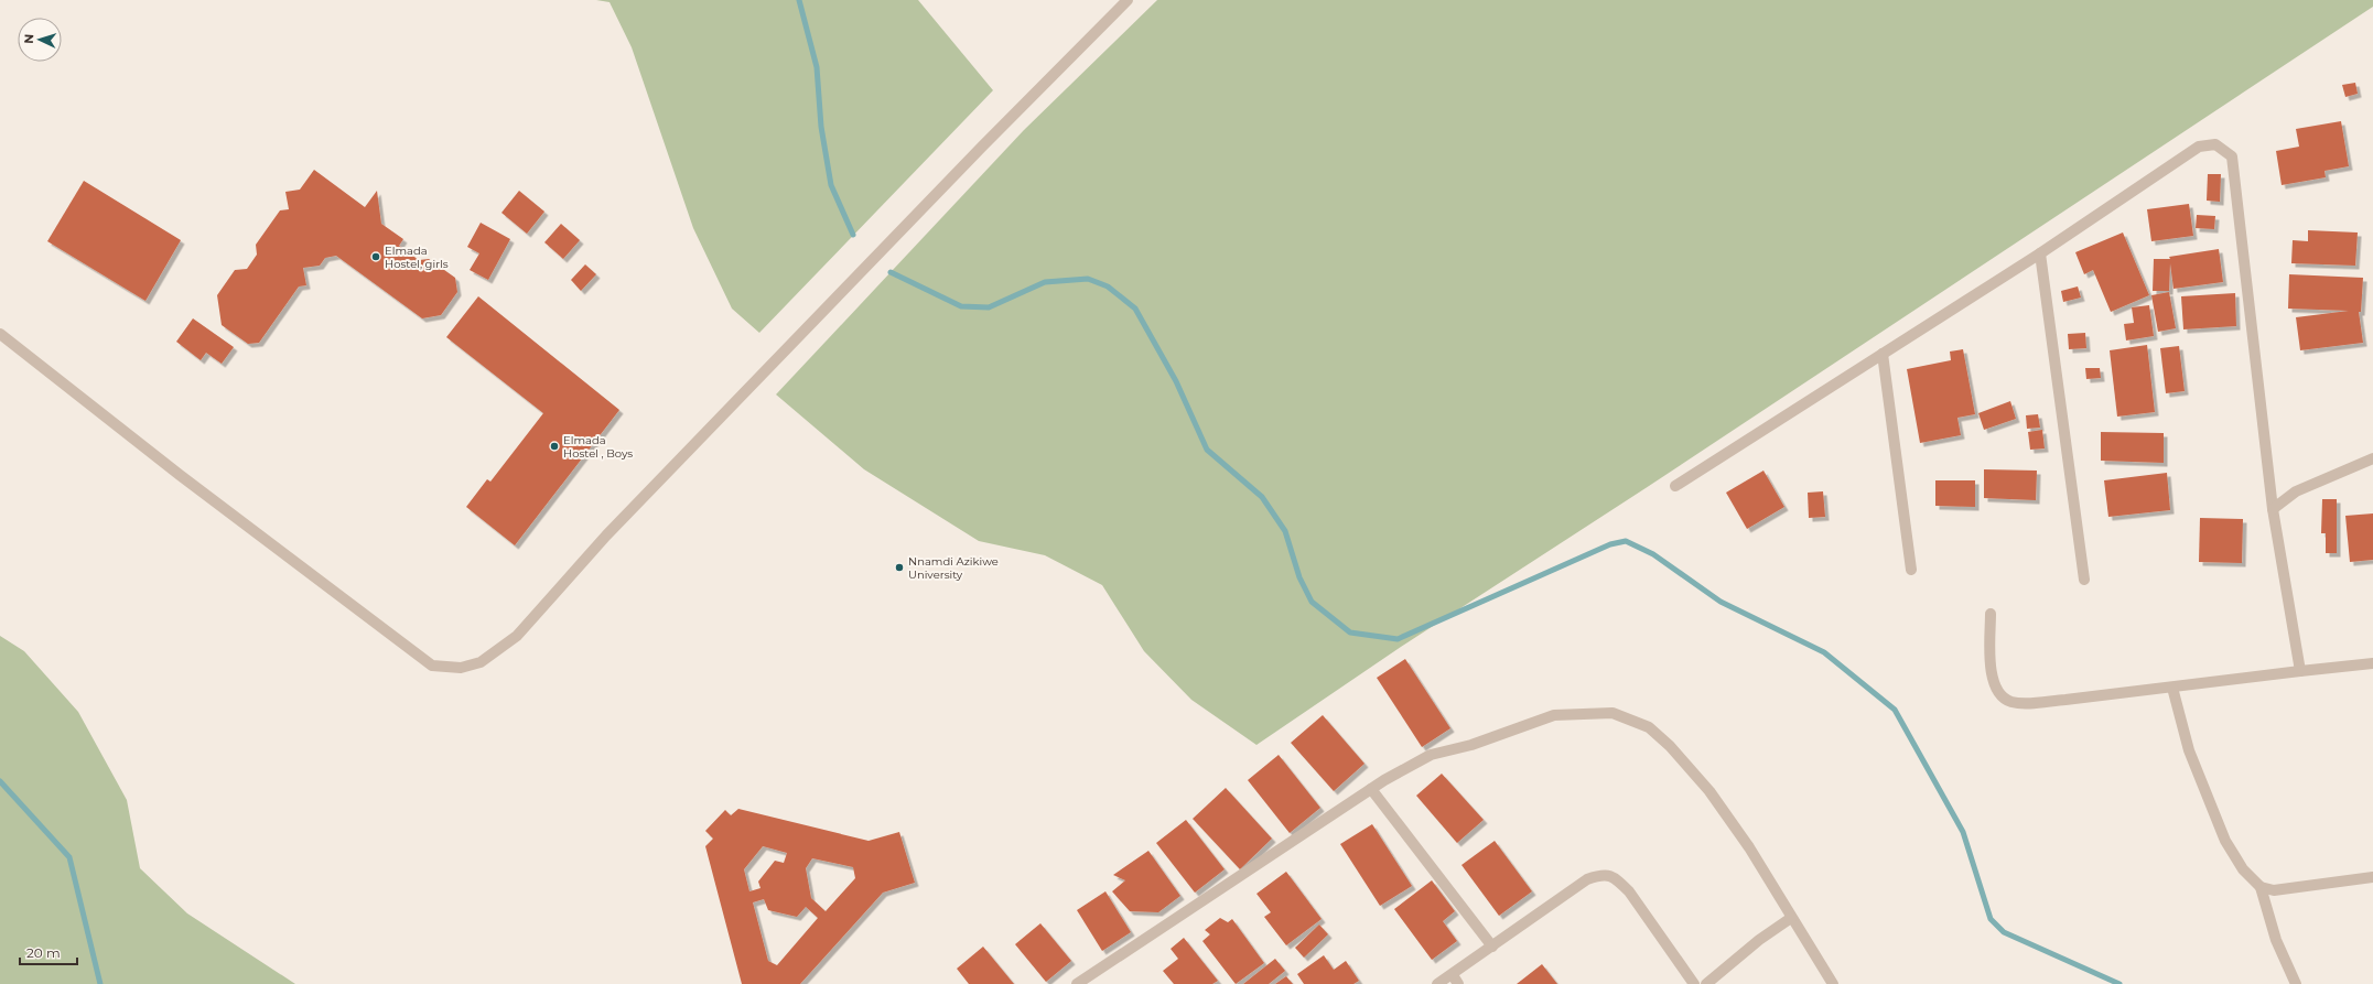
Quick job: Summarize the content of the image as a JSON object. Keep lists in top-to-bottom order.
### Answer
{
  "places": ["Elmada Hostel, girls", "Elmada Hostel , Boys", "Nnamdi Azikiwe University"],
  "scale_bar": "20 m",
  "north": "left"
}
